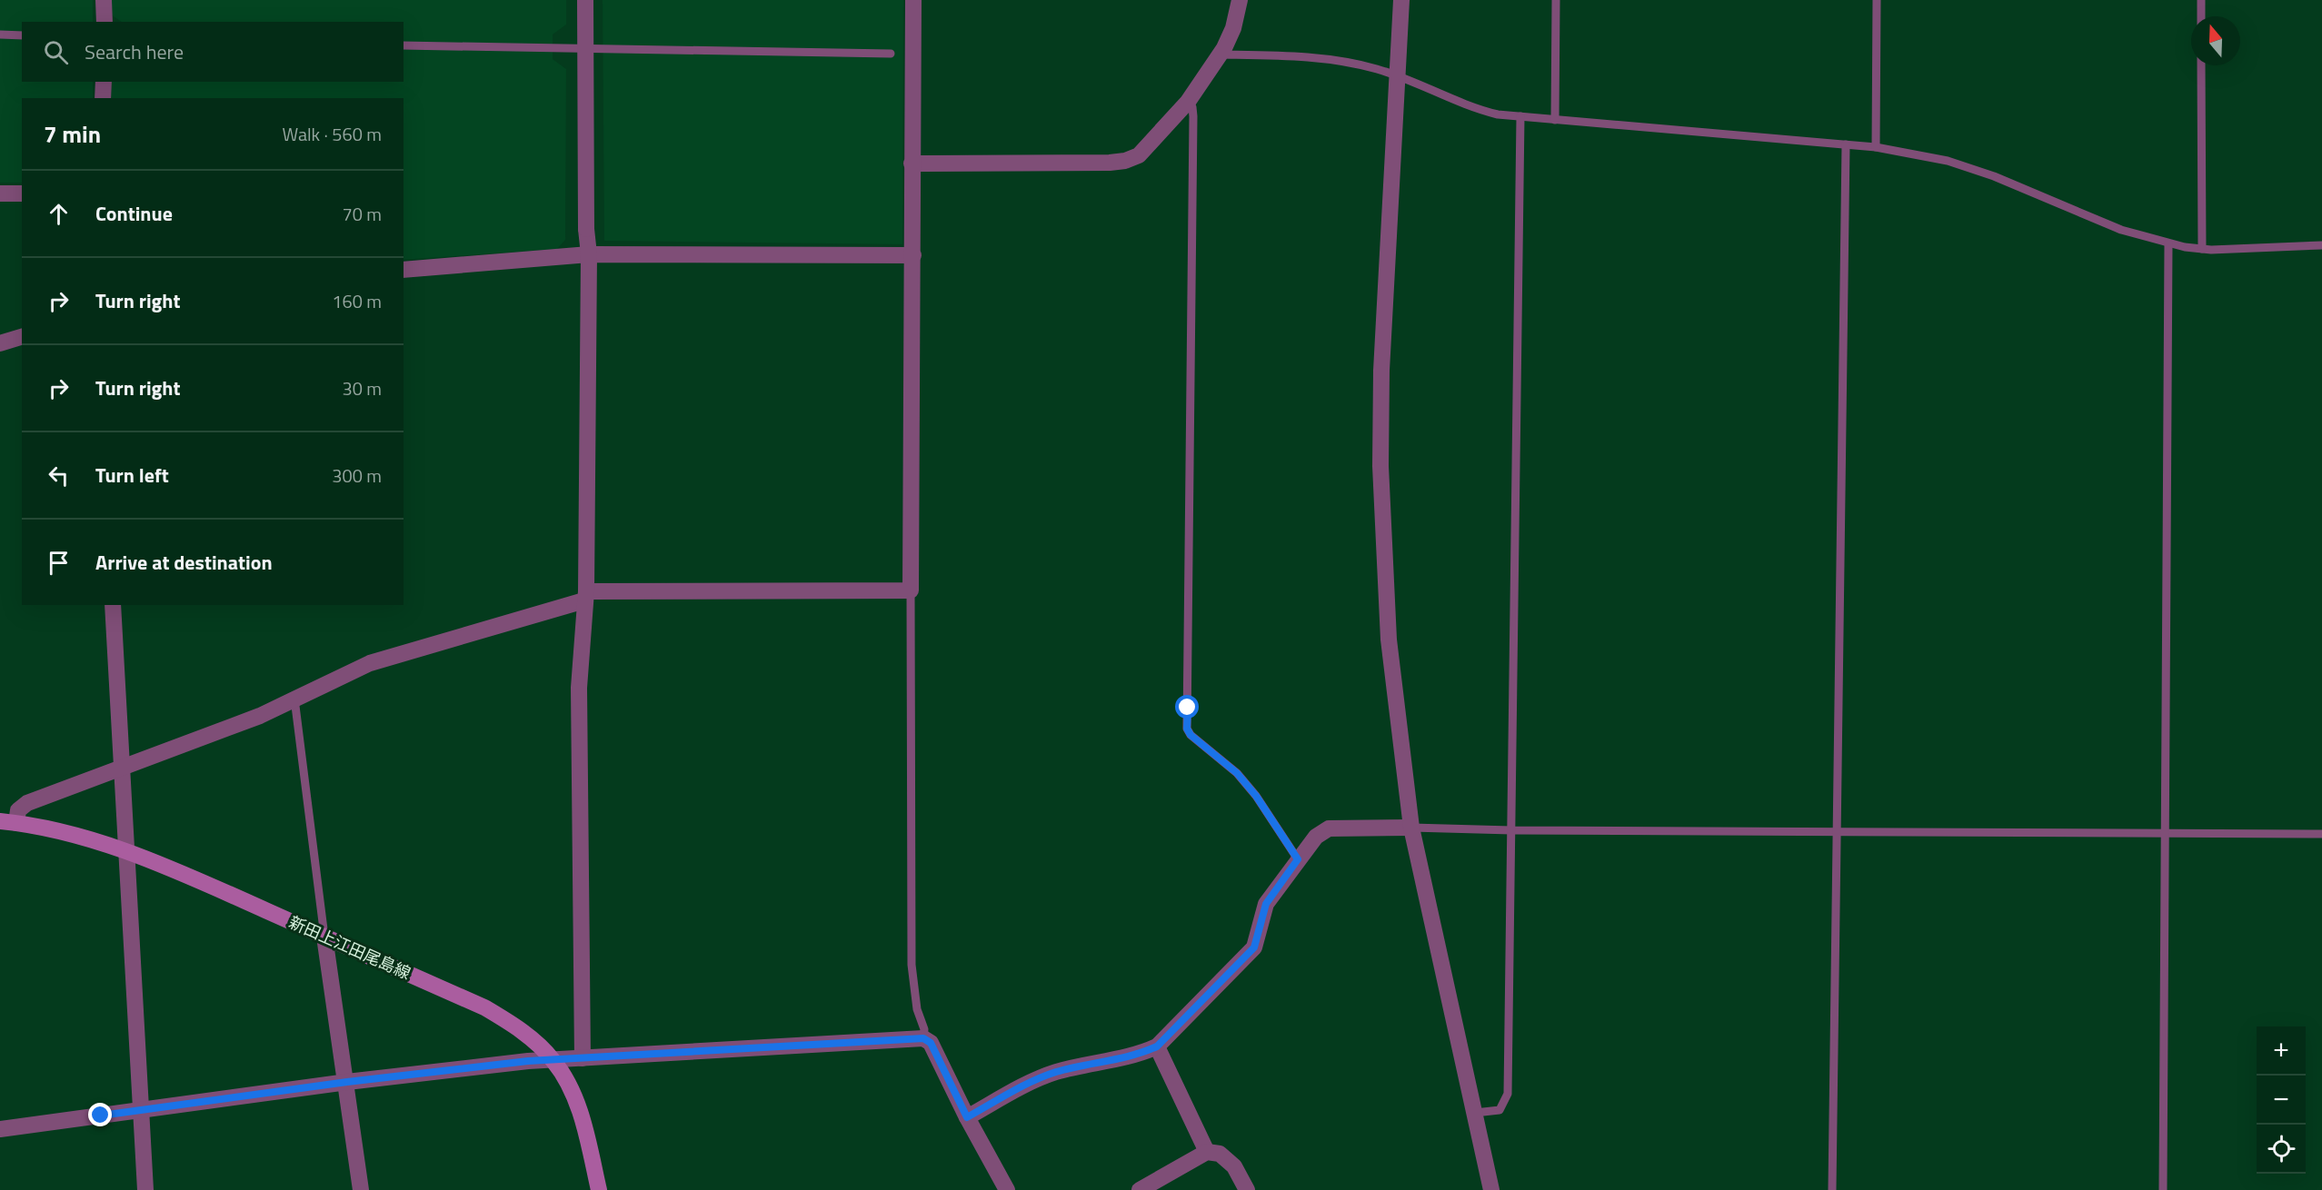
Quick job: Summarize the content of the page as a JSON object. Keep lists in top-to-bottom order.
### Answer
{
  "streets": {
    "main road": ["新田上江田尾島線"]
  },
  "north": "top",
  "page": {
    "search": "Search here",
    "heading": ["7 min", "Walk · 560 m"],
    "list": [
      ["Continue", "70 m"],
      ["Turn right", "160 m"],
      ["Turn right", "30 m"],
      ["Turn left", "300 m"],
      "Arrive at destination"
    ],
    "map_buttons": ["+", "−"]
  }
}
